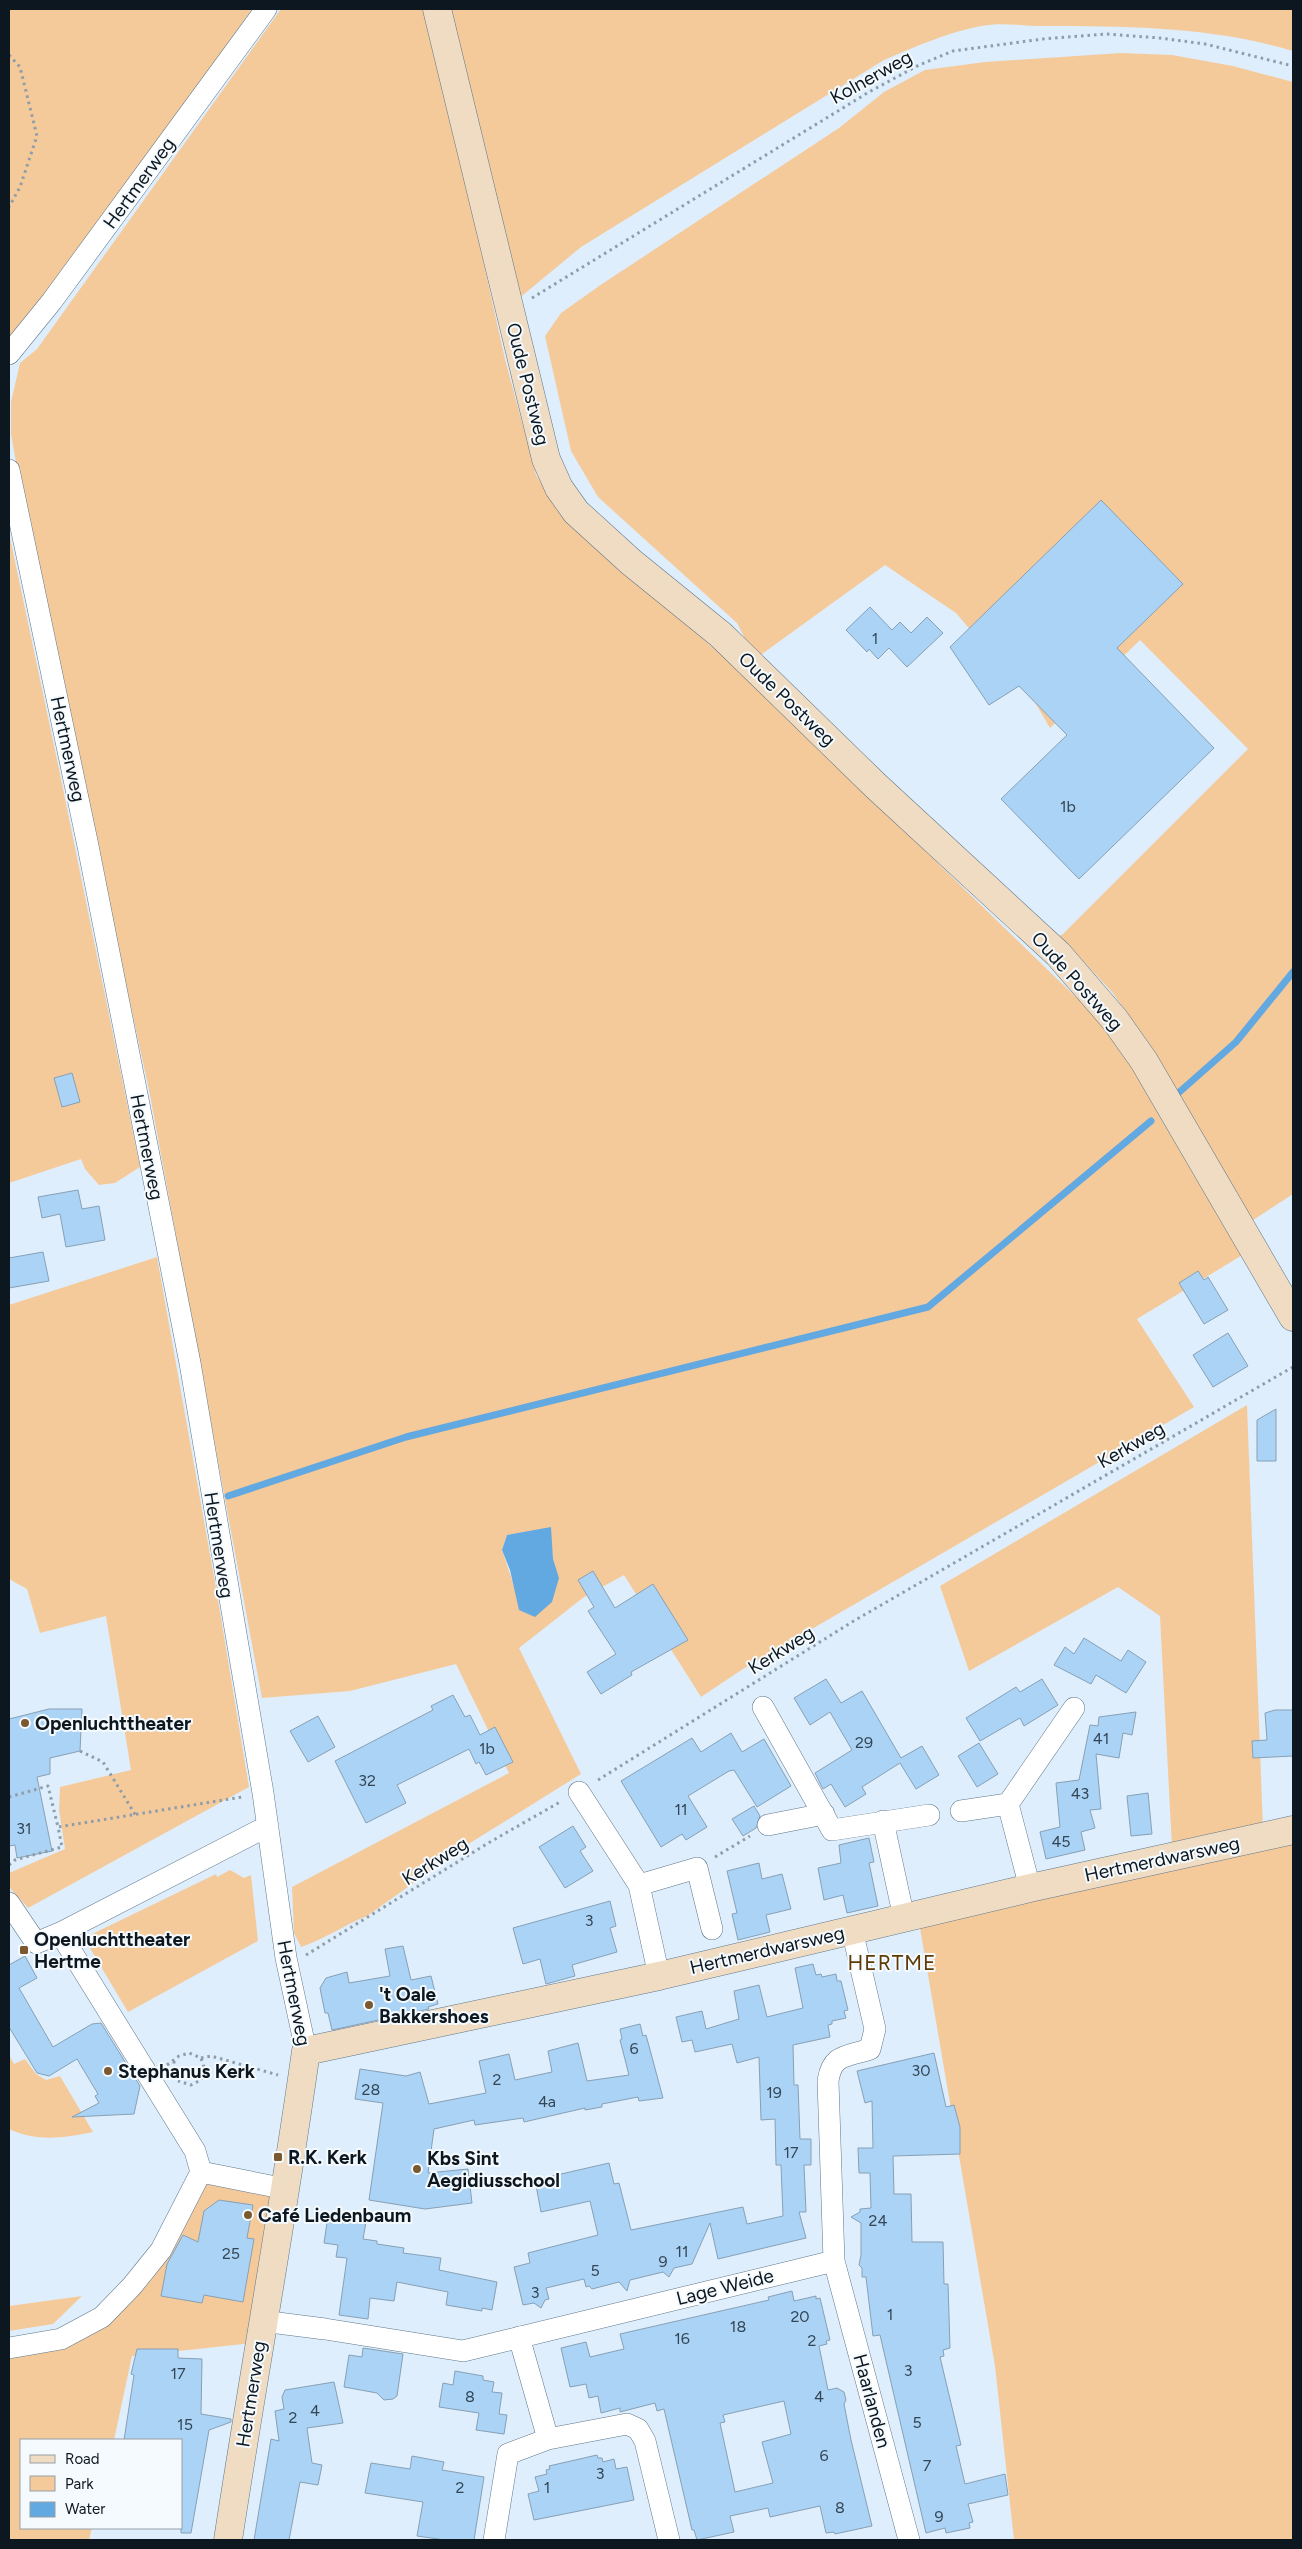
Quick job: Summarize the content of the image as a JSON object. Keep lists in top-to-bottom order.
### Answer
{
  "streets": {
    "street": [
      "Hertmerweg",
      "Oude Postweg",
      "Hertmerdwarsweg",
      "Lage Weide",
      "Haarlanden"
    ],
    "path": ["Kolnerweg", "Kerkweg"]
  },
  "crossings": [
    ["Kolnerweg", "Oude Postweg"],
    ["Hertmerweg", "Kerkweg"],
    ["Hertmerweg", "Hertmerdwarsweg"],
    ["Hertmerweg", "Lage Weide"],
    ["Lage Weide", "Haarlanden"]
  ],
  "districts": ["HERTME"],
  "places": {
    "other": [
      "Openluchttheater",
      "'t Oale Bakkershoes",
      "Stephanus Kerk",
      "Kbs Sint Aegidiusschool",
      "Café Liedenbaum"
    ],
    "transit": ["Openluchttheater Hertme", "R.K. Kerk"]
  },
  "house_numbers": [
    "1",
    "1b",
    "41",
    "29",
    "1b",
    "32",
    "43",
    "11",
    "31",
    "45",
    "3",
    "6",
    "30",
    "2",
    "28",
    "19",
    "4a",
    "17",
    "24",
    "11",
    "25",
    "9",
    "5",
    "3",
    "1",
    "20",
    "18",
    "16",
    "2",
    "3",
    "17",
    "8",
    "4",
    "4",
    "2",
    "5",
    "15",
    "6",
    "7",
    "3",
    "2",
    "1",
    "8",
    "9"
  ],
  "legend": ["Road", "Park", "Water"]
}
